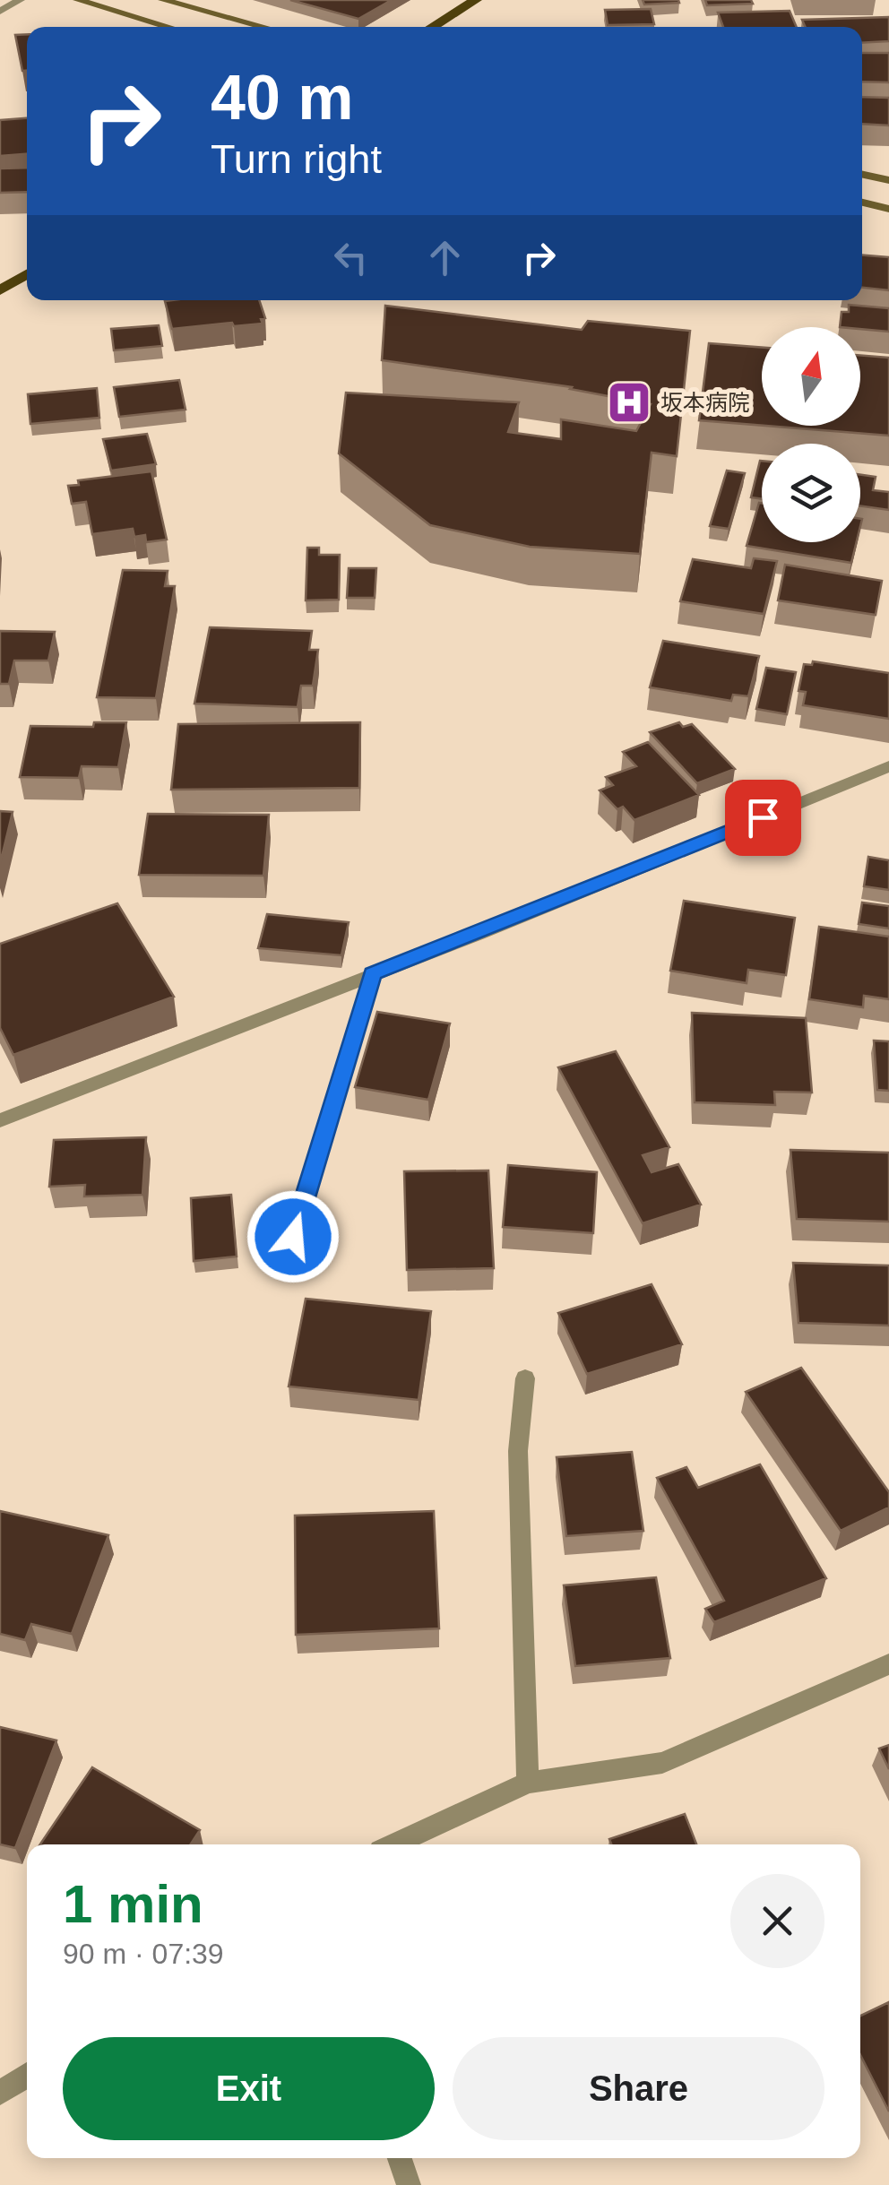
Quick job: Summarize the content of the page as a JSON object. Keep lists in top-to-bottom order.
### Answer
{
  "places": {
    "hospital": ["坂本病院"]
  },
  "north": "top",
  "page": {
    "turn": ["40 m", "Turn right"],
    "heading": ["1 min", "90 m · 07:39"],
    "buttons": ["Exit", "Share"]
  }
}
